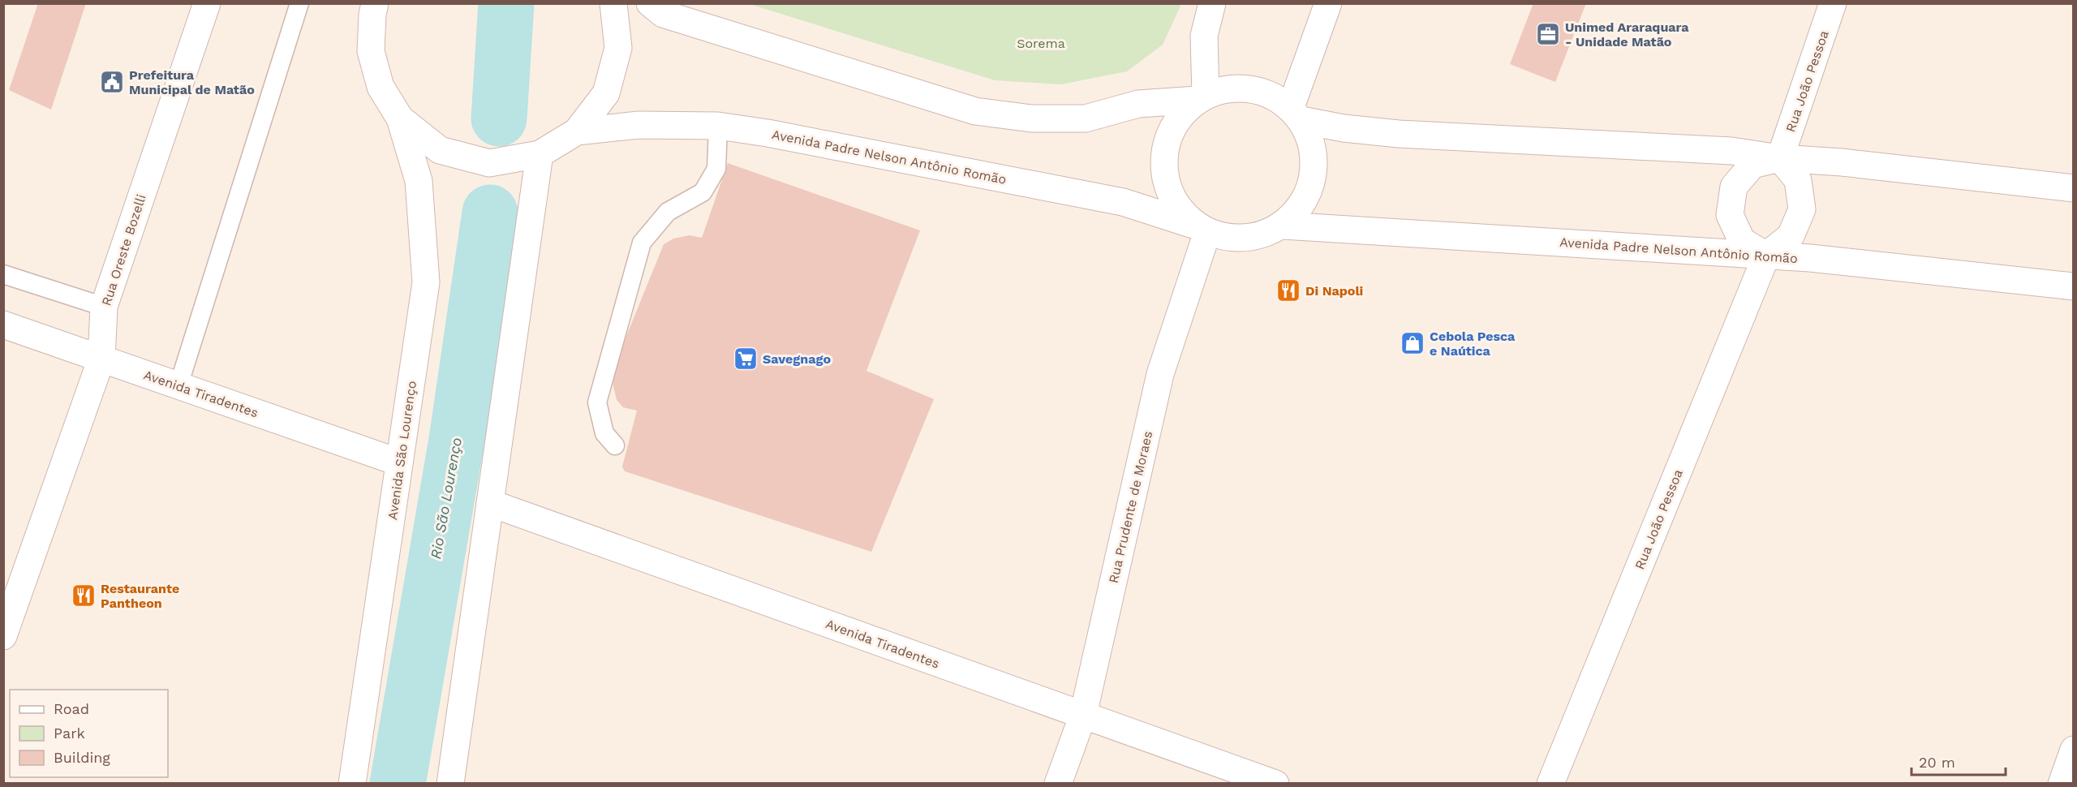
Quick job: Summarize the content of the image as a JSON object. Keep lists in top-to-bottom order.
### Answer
{
  "streets": {
    "main road": [
      "Rua João Pessoa",
      "Avenida Padre Nelson Antônio Romão",
      "Rua Oreste Bozelli",
      "Avenida Tiradentes",
      "Avenida São Lourenço",
      "Rua Prudente de Moraes"
    ]
  },
  "crossings": [
    ["Rua João Pessoa", "Avenida Padre Nelson Antônio Romão"],
    ["Avenida Padre Nelson Antônio Romão", "Rua Prudente de Moraes"],
    ["Rua Oreste Bozelli", "Avenida Tiradentes"],
    ["Avenida Tiradentes", "Avenida São Lourenço"],
    ["Avenida Tiradentes", "Rua Prudente de Moraes"]
  ],
  "water": ["Rio São Lourenço"],
  "parks": ["Sorema"],
  "places": {
    "office": ["Unimed Araraquara - Unidade Matão"],
    "public building": ["Prefeitura Municipal de Matão"],
    "restaurant": ["Di Napoli", "Restaurante Pantheon"],
    "shop": ["Cebola Pesca e Naútica"],
    "supermarket": ["Savegnago"]
  },
  "legend": ["Road", "Park", "Building"],
  "scale_bar": "20 m"
}
